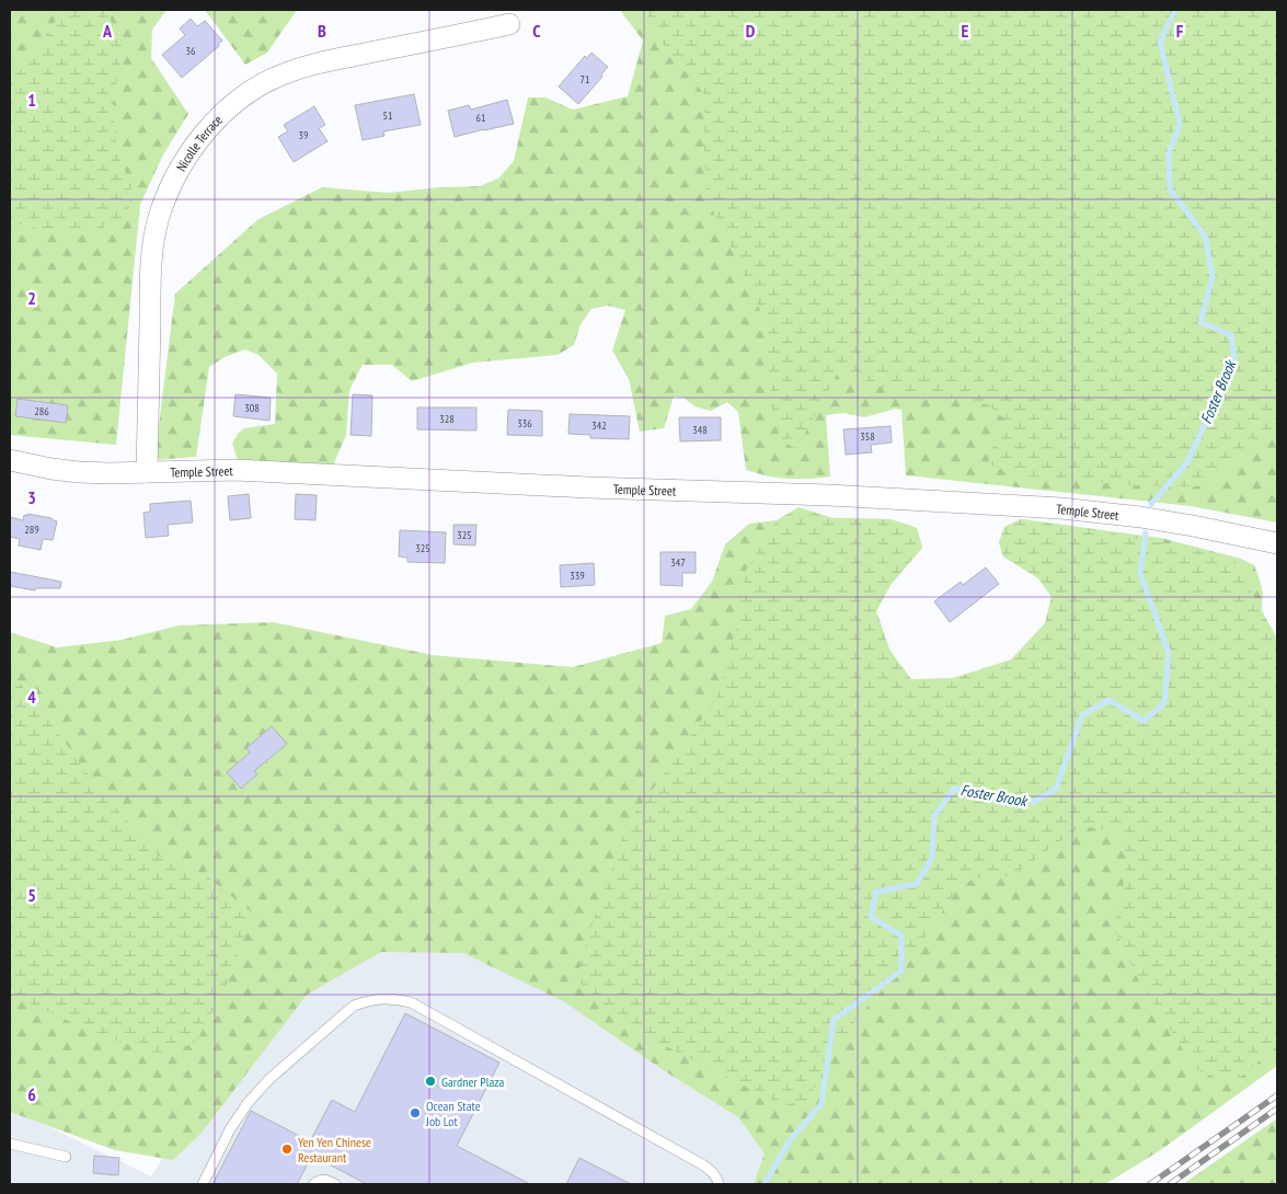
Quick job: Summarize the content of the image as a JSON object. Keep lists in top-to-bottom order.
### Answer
{
  "streets": {
    "street": ["Nicolle Terrace", "Temple Street"]
  },
  "crossings": [
    ["Nicolle Terrace", "Temple Street"]
  ],
  "water": ["Foster Brook"],
  "places": ["Gardner Plaza", "Ocean State Job Lot", "Yen Yen Chinese Restaurant"],
  "house_numbers": [
    "36",
    "71",
    "51",
    "61",
    "39",
    "308",
    "286",
    "328",
    "336",
    "342",
    "348",
    "358",
    "289",
    "325",
    "325",
    "347",
    "339"
  ],
  "grid": {
    "columns": [
      "A",
      "B",
      "C",
      "D",
      "E",
      "F"
    ],
    "rows": [
      "1",
      "2",
      "3",
      "4",
      "5",
      "6"
    ]
  }
}
